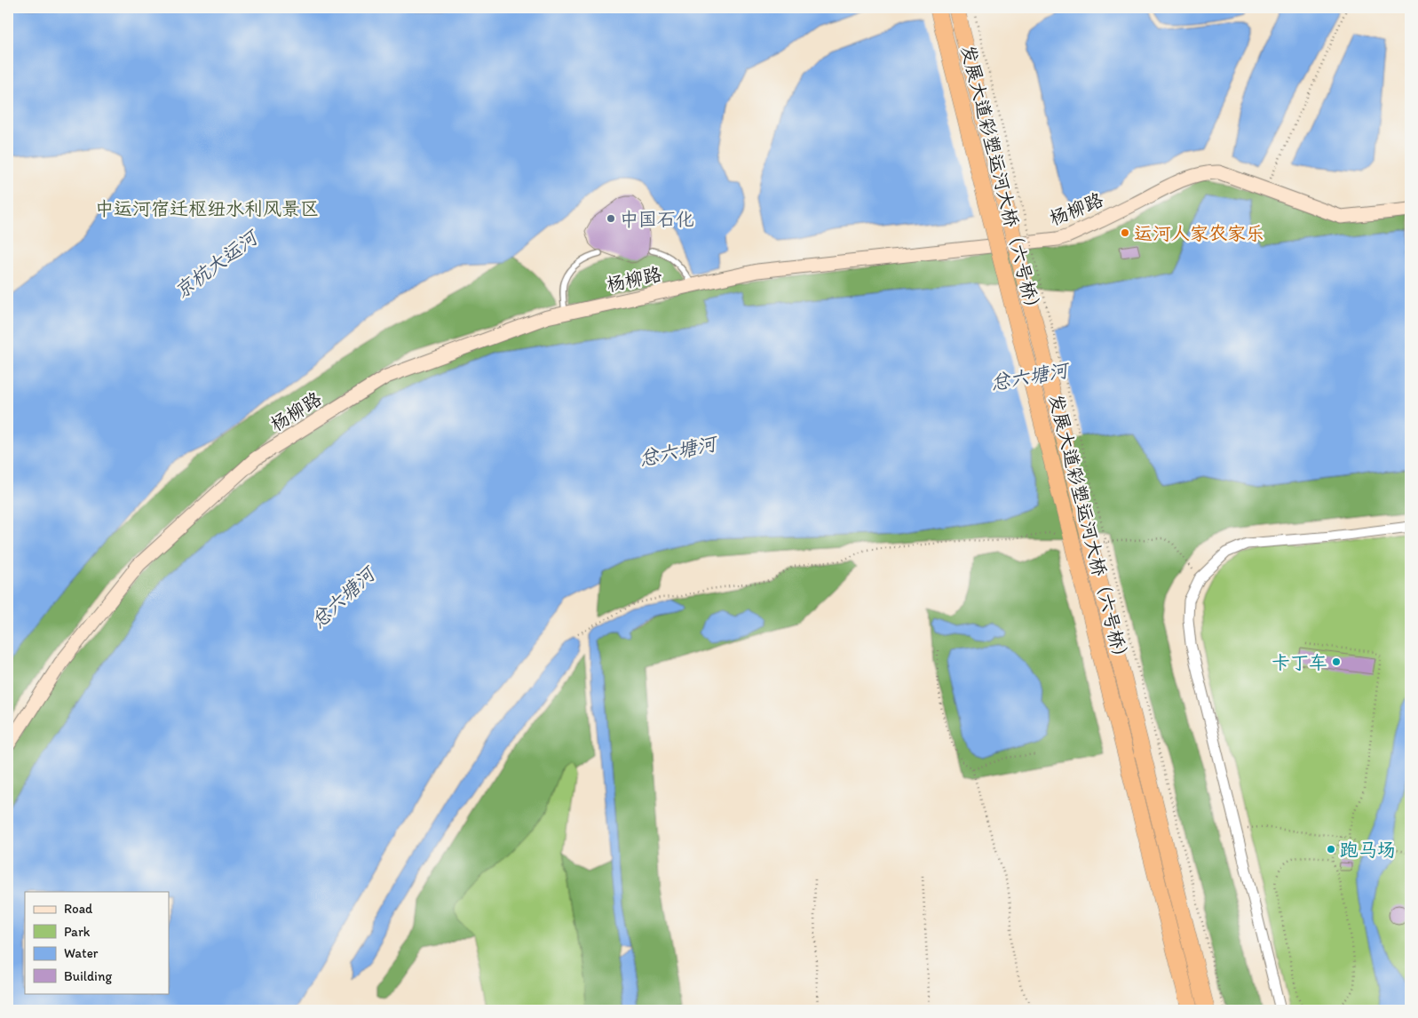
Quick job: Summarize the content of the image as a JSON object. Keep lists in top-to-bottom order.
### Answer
{
  "streets": {
    "main road": ["发展大道彩塑运河大桥（六号桥）"],
    "street": ["杨柳路"]
  },
  "water": ["京杭大运河", "总六塘河"],
  "parks": ["中运河宿迁枢纽水利风景区"],
  "places": [
    "中国石化",
    "运河人家农家乐",
    "卡丁车",
    "跑马场"
  ],
  "legend": [
    "Road",
    "Park",
    "Water",
    "Building"
  ]
}
